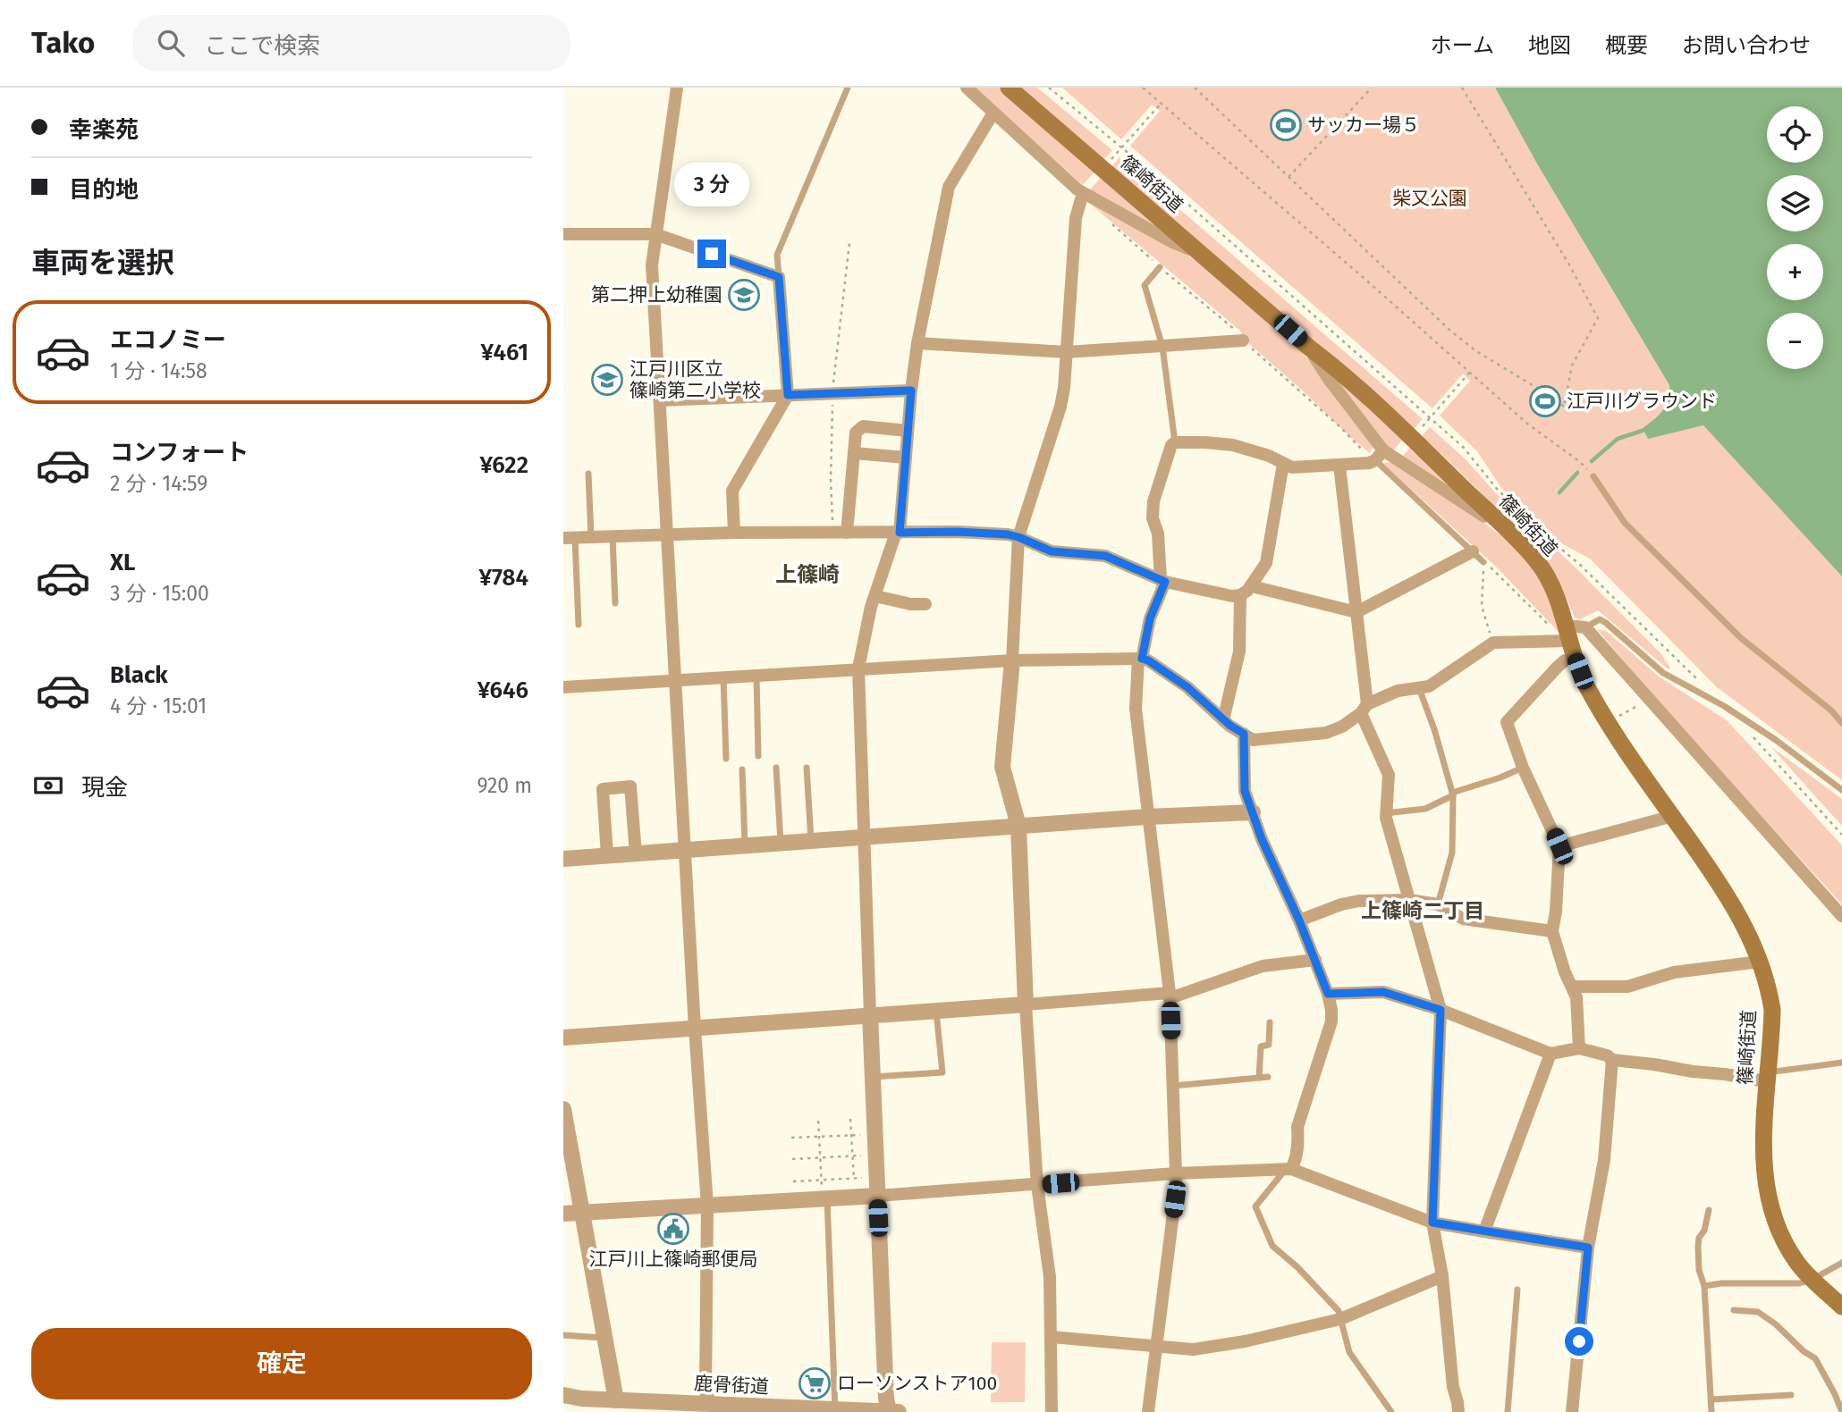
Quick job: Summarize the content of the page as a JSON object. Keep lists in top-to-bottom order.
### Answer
{
  "streets": {
    "main road": ["篠崎街道"],
    "street": ["鹿骨街道"]
  },
  "districts": ["上篠崎", "上篠崎二丁目"],
  "parks": ["柴又公園"],
  "places": {
    "sports": ["サッカー場５", "江戸川グラウンド"],
    "school or university": ["第二押上幼稚園", "江戸川区立 篠崎第二小学校"],
    "public building": ["江戸川上篠崎郵便局"],
    "supermarket": ["ローソンストア100"]
  },
  "page": {
    "header": "Tako",
    "search": "ここで検索",
    "nav": [
      "ホーム",
      "地図",
      "概要",
      "お問い合わせ"
    ],
    "banner": ["幸楽苑", "目的地"],
    "map_buttons": ["+", "−"],
    "bubble": "3 分",
    "heading": "車両を選択",
    "list": [
      {
        "name": "エコノミー",
        "note": "1 分 · 14:58",
        "value": "¥461"
      },
      {
        "name": "コンフォート",
        "note": "2 分 · 14:59",
        "value": "¥622"
      },
      {
        "name": "XL",
        "note": "3 分 · 15:00",
        "value": "¥784"
      },
      {
        "name": "Black",
        "note": "4 分 · 15:01",
        "value": "¥646"
      }
    ],
    "pay": ["現金", "920 m"],
    "buttons": "確定"
  }
}
